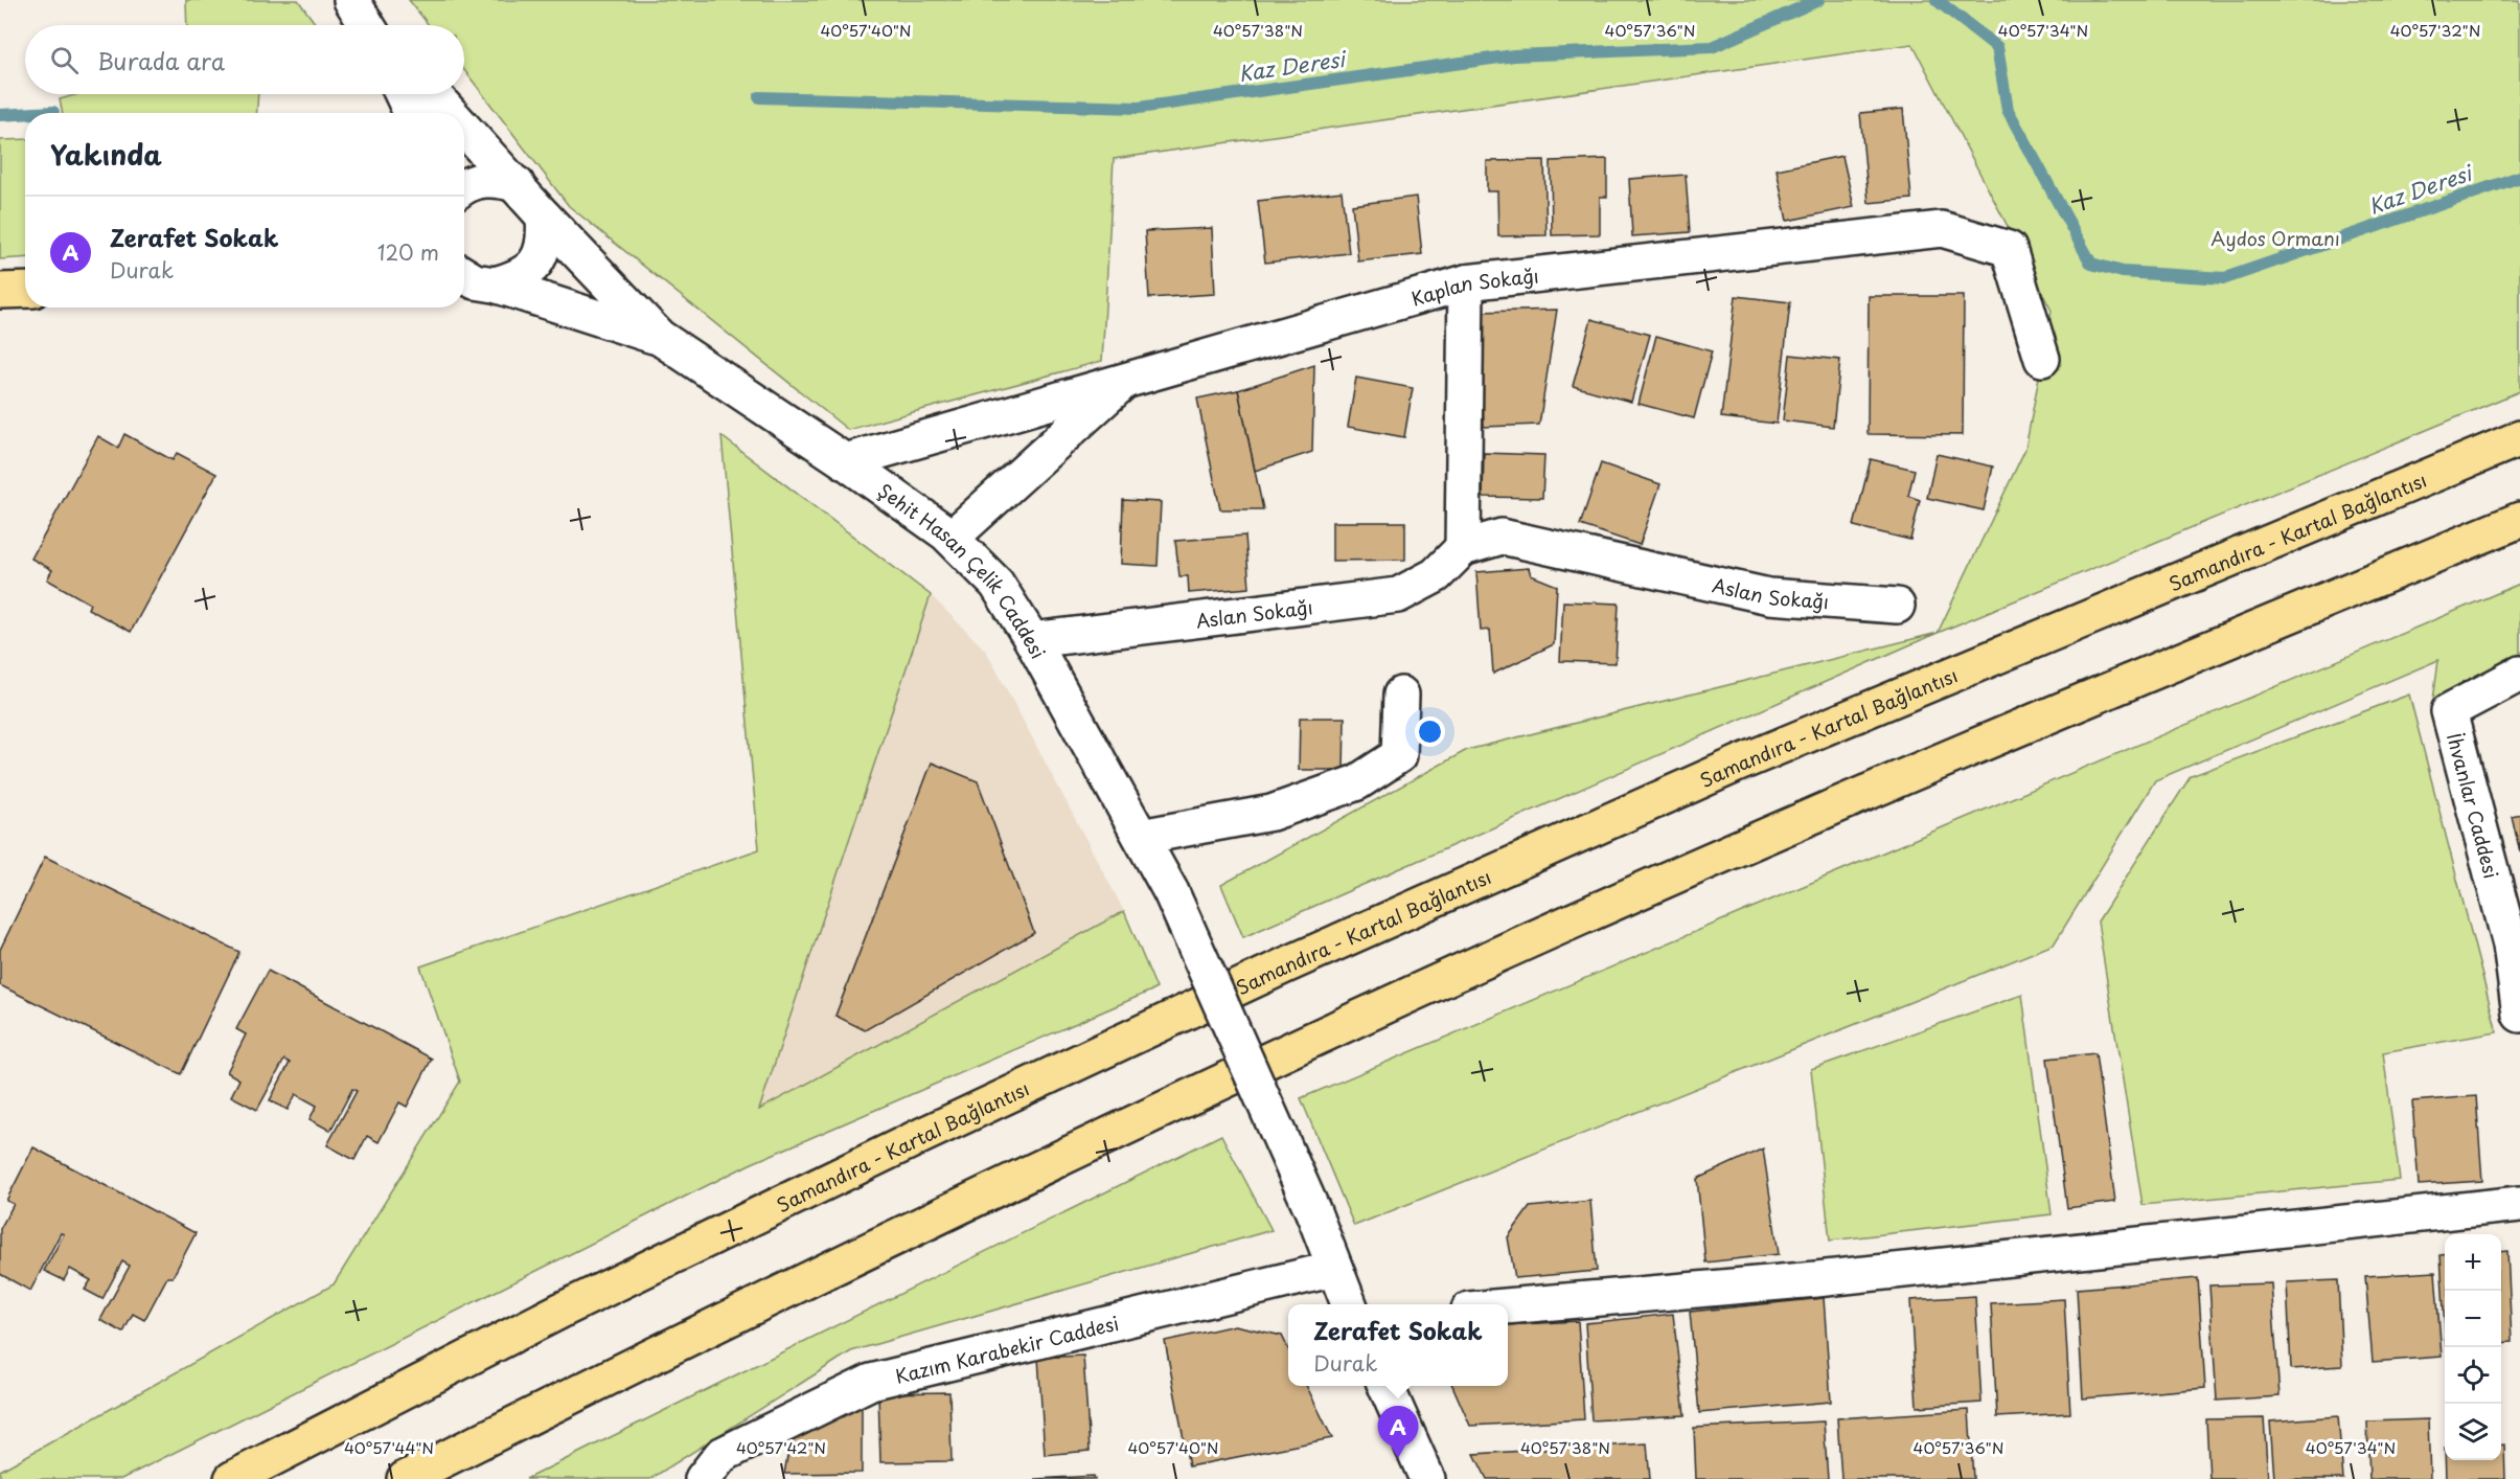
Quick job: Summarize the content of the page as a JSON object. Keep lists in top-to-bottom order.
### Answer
{
  "streets": {
    "main road": ["Samandıra - Kartal Bağlantısı"],
    "street": [
      "Kaplan Sokağı",
      "Şehit Hasan Çelik Caddesi",
      "Aslan Sokağı",
      "İhvanlar Caddesi",
      "Kazım Karabekir Caddesi"
    ]
  },
  "crossings": [
    ["Kaplan Sokağı", "Şehit Hasan Çelik Caddesi"],
    ["Şehit Hasan Çelik Caddesi", "Aslan Sokağı"],
    ["Şehit Hasan Çelik Caddesi", "Kazım Karabekir Caddesi"]
  ],
  "water": ["Kaz Deresi"],
  "parks": ["Aydos Ormanı"],
  "page": {
    "search": "Burada ara",
    "heading": "Yakında",
    "list": [
      {
        "mark": "A",
        "name": "Zerafet Sokak",
        "note": "Durak",
        "value": "120 m"
      }
    ],
    "map_buttons": ["+", "−"],
    "popup": ["Zerafet Sokak", "Durak"],
    "pins": "A"
  },
  "coordinates": [
    "40°57'40\"N",
    "40°57'38\"N",
    "40°57'36\"N",
    "40°57'34\"N",
    "40°57'32\"N",
    "40°57'44\"N",
    "40°57'42\"N"
  ]
}
